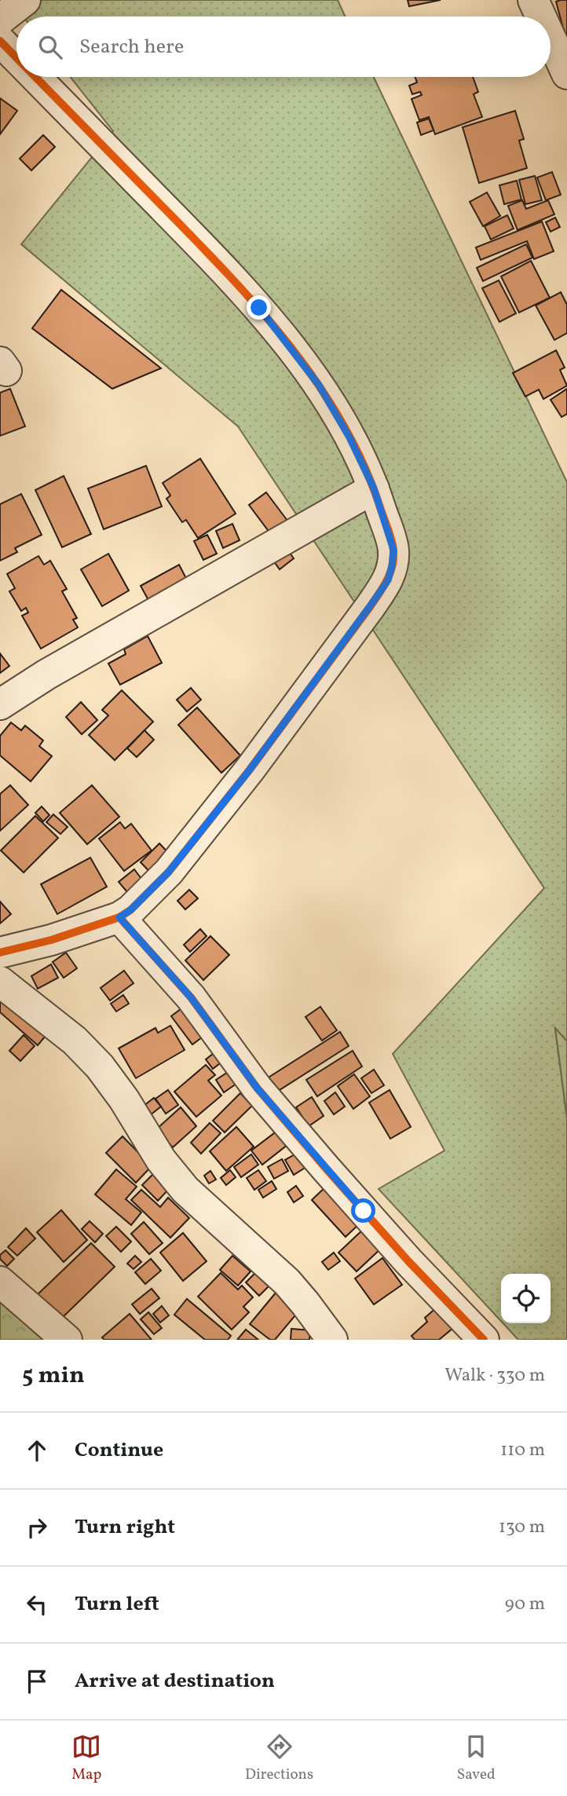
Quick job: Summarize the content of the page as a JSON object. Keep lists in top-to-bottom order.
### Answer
{
  "page": {
    "search": "Search here",
    "heading": ["5 min", "Walk · 330 m"],
    "list": [
      ["Continue", "110 m"],
      ["Turn right", "130 m"],
      ["Turn left", "90 m"],
      "Arrive at destination"
    ],
    "nav": ["Map", "Directions", "Saved"]
  }
}
